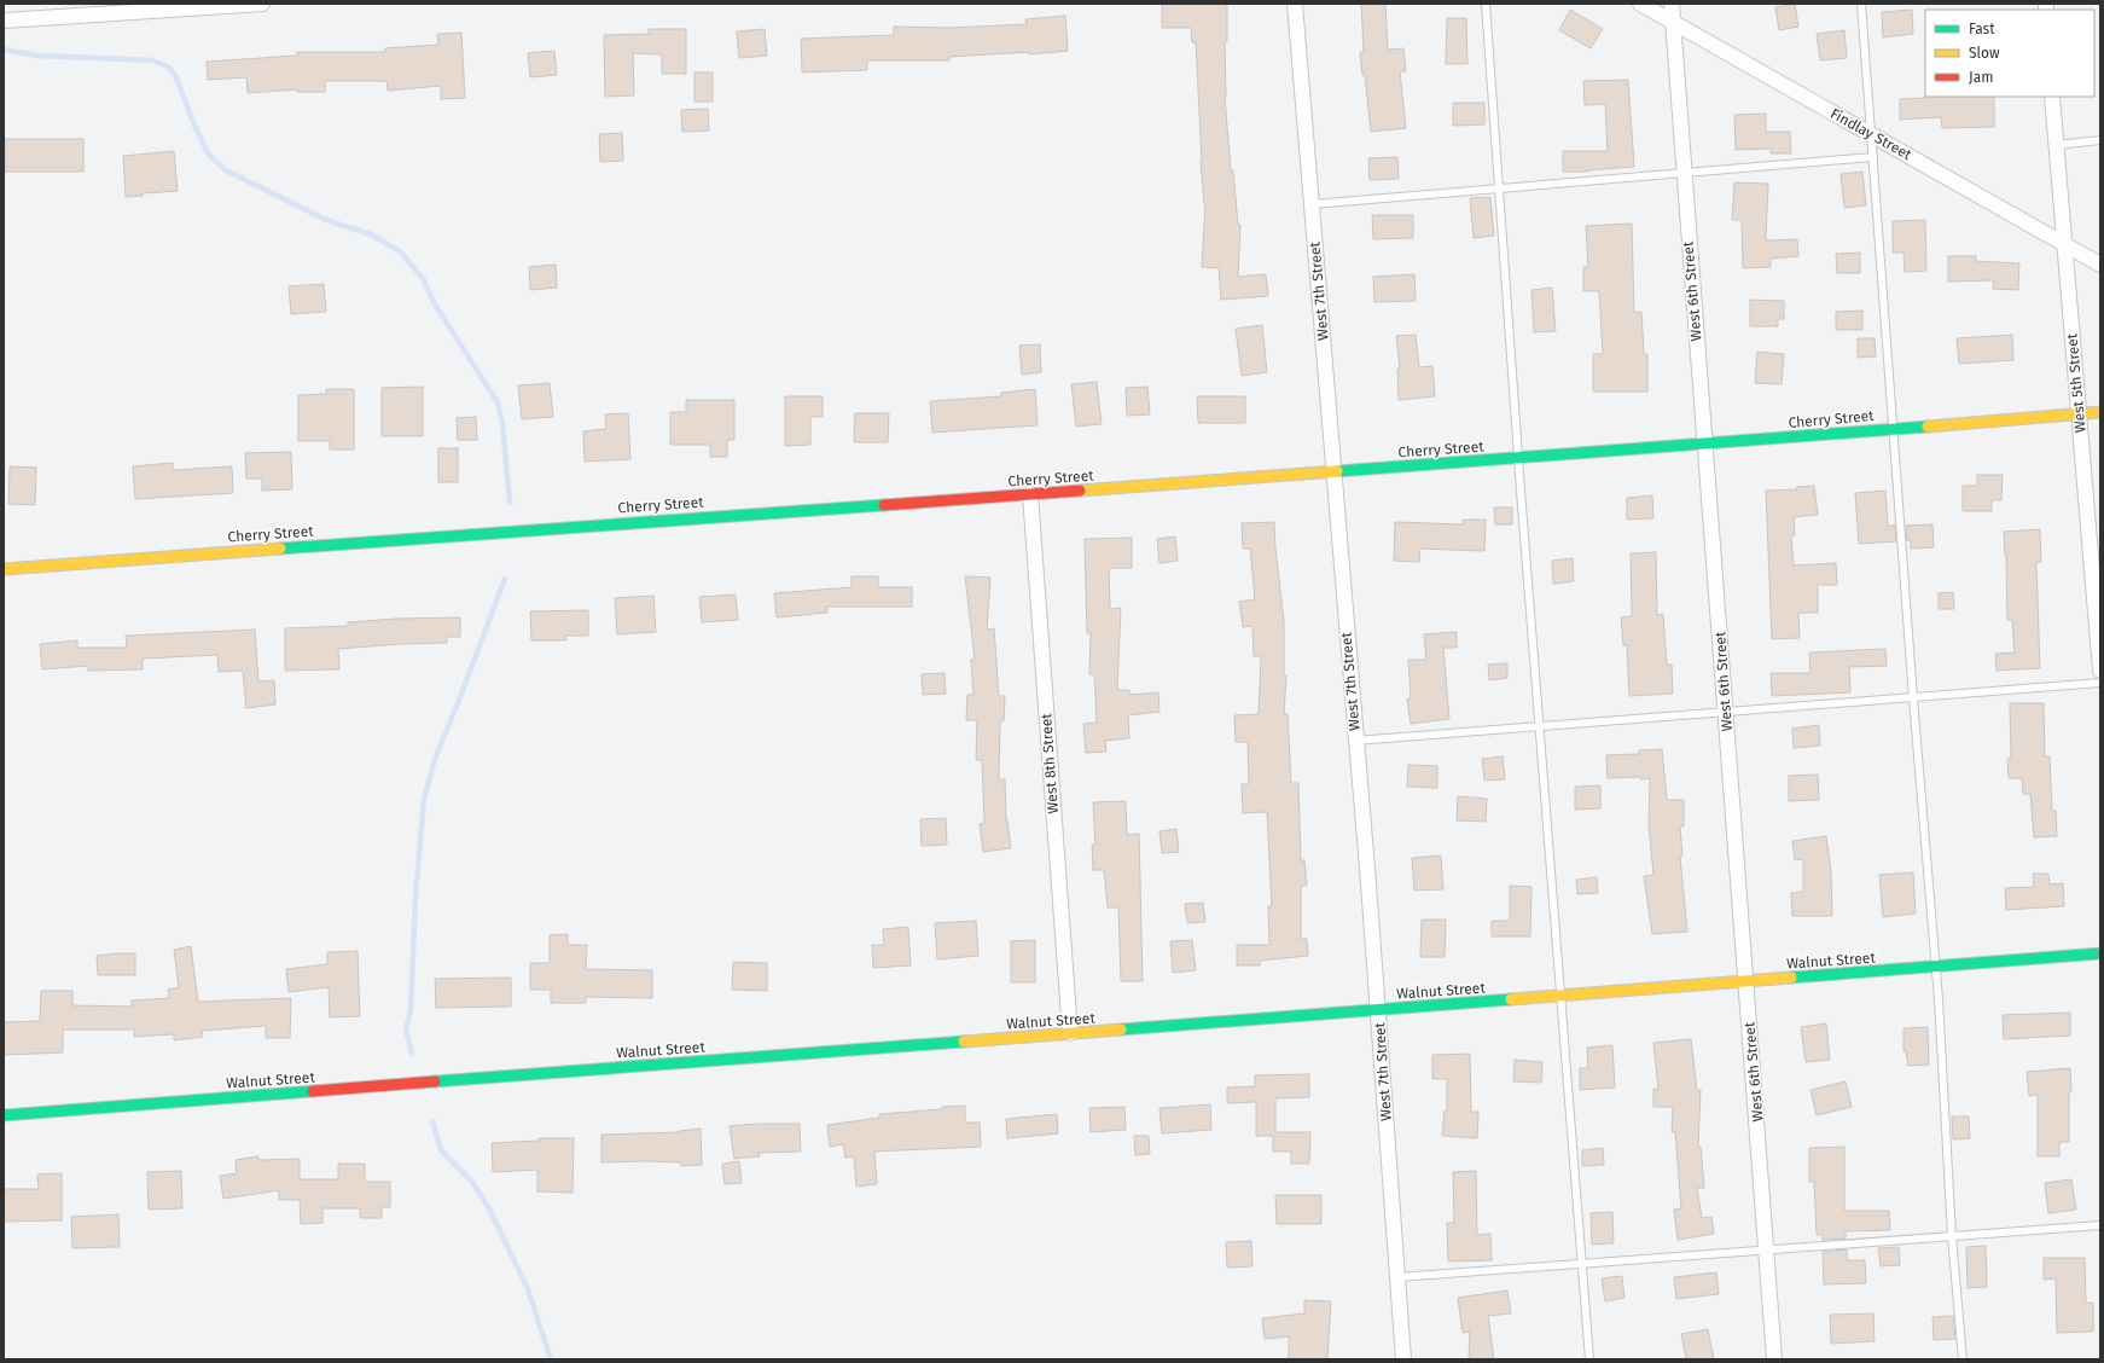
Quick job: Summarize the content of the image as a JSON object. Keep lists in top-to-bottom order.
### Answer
{
  "streets": {
    "street": [
      "Findlay Street",
      "West 7th Street",
      "West 6th Street",
      "West 5th Street",
      "Cherry Street",
      "West 8th Street",
      "Walnut Street"
    ]
  },
  "crossings": [
    ["Findlay Street", "West 6th Street"],
    ["Findlay Street", "West 5th Street"],
    ["West 7th Street", "Cherry Street"],
    ["West 7th Street", "Walnut Street"],
    ["West 6th Street", "Cherry Street"],
    ["West 6th Street", "Walnut Street"],
    ["West 5th Street", "Cherry Street"],
    ["Cherry Street", "West 8th Street"],
    ["West 8th Street", "Walnut Street"]
  ],
  "legend": ["Fast", "Slow", "Jam"]
}
